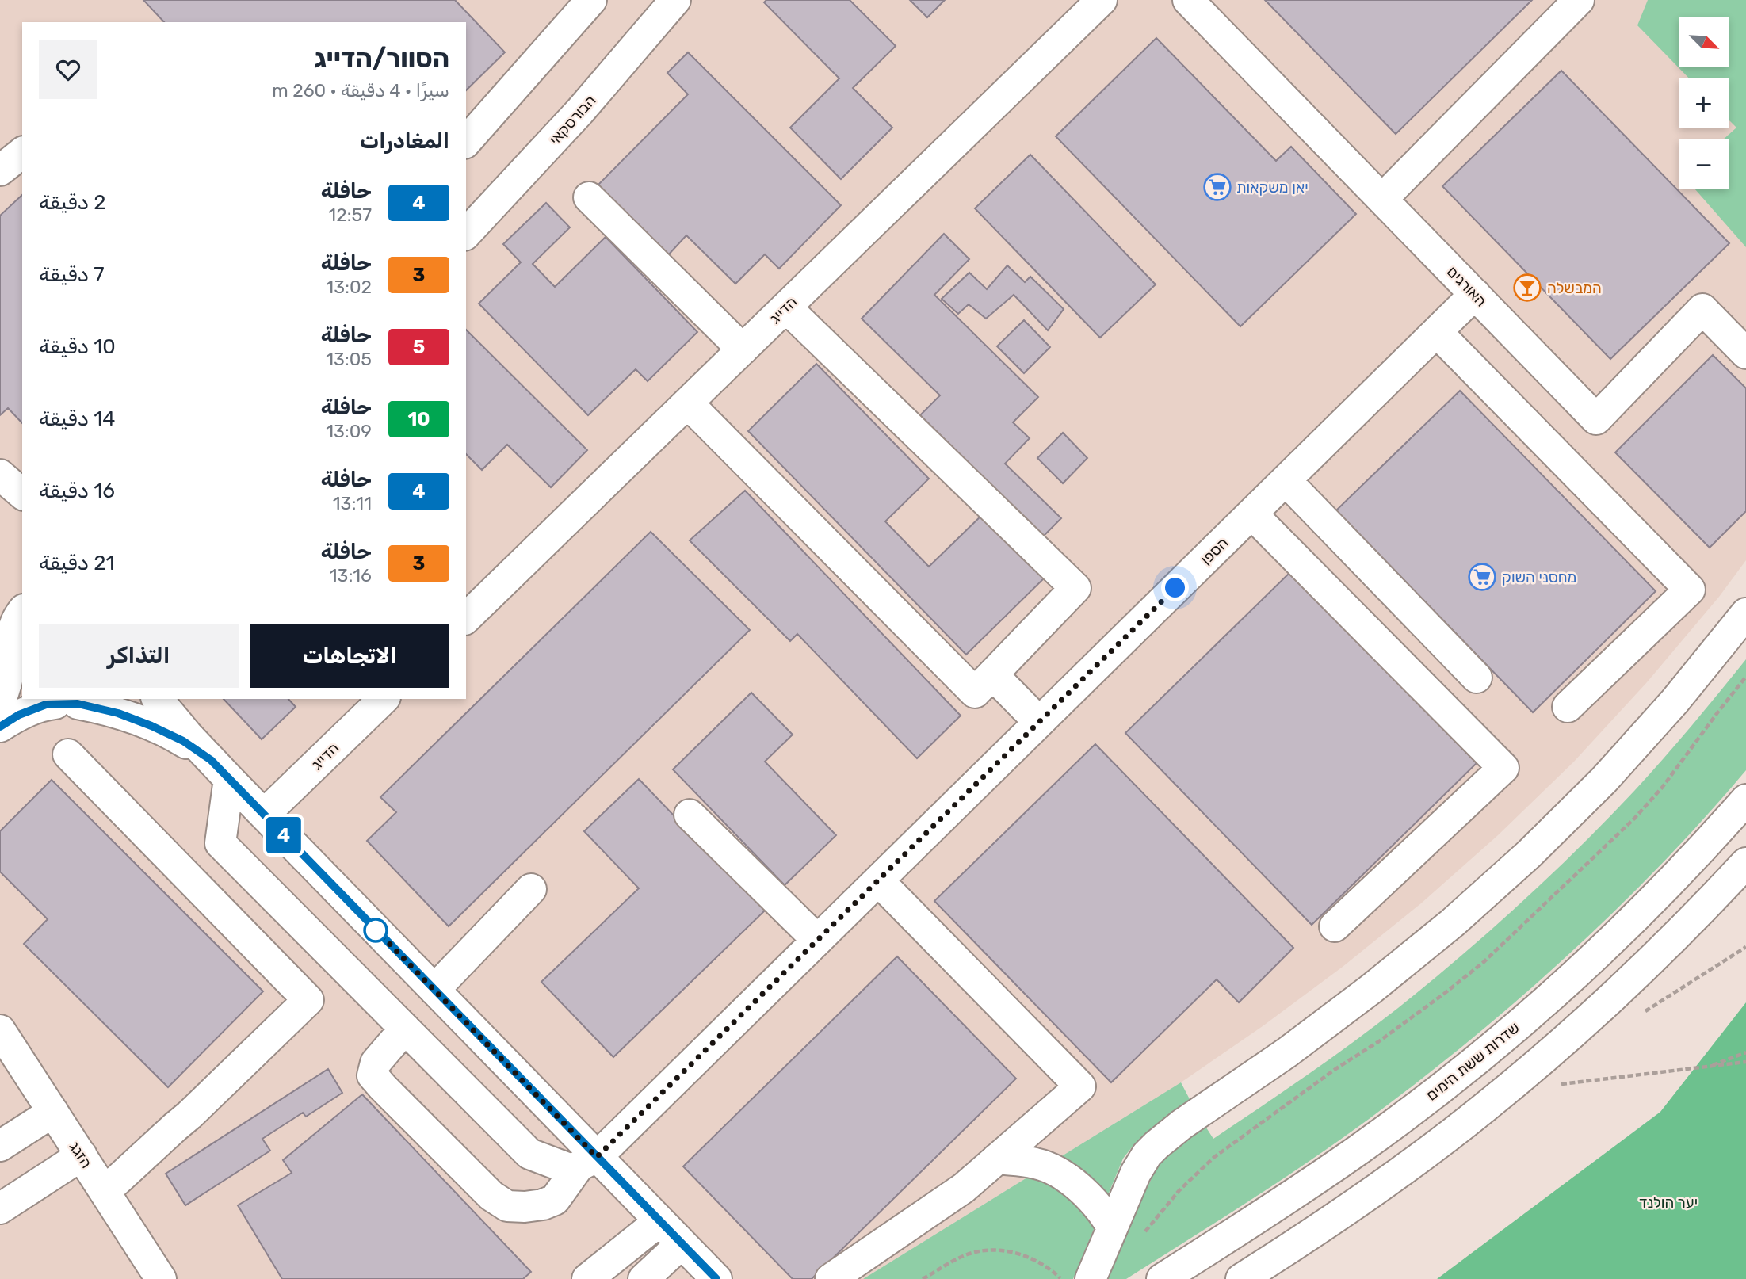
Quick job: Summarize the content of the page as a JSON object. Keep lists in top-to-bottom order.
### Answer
{
  "streets": {
    "street": [
      "הבורסקאי",
      "האורגים",
      "הדייג",
      "הספן",
      "שדרות ששת הימים",
      "הזגג"
    ]
  },
  "crossings": [
    ["האורגים", "הספן"]
  ],
  "parks": ["יער הולנד"],
  "places": {
    "supermarket": ["יאן משקאות", "מחסני השוק"],
    "bar": ["המבשלה"]
  },
  "lines": ["bus line 4"],
  "north": "bottom right",
  "page": {
    "on_map": "4",
    "map_buttons": ["+", "−"],
    "heading": [
      ["הסוור/הדייג", "سيرًا · 4 دقيقة · 260 m"],
      "المغادرات"
    ],
    "list": [
      {
        "mark": "4",
        "name": "حافلة",
        "note": "12:57",
        "value": "2 دقيقة"
      },
      {
        "mark": "3",
        "name": "حافلة",
        "note": "13:02",
        "value": "7 دقيقة"
      },
      {
        "mark": "5",
        "name": "حافلة",
        "note": "13:05",
        "value": "10 دقيقة"
      },
      {
        "mark": "10",
        "name": "حافلة",
        "note": "13:09",
        "value": "14 دقيقة"
      },
      {
        "mark": "4",
        "name": "حافلة",
        "note": "13:11",
        "value": "16 دقيقة"
      },
      {
        "mark": "3",
        "name": "حافلة",
        "note": "13:16",
        "value": "21 دقيقة"
      }
    ],
    "buttons": ["الاتجاهات", "التذاكر"]
  }
}
